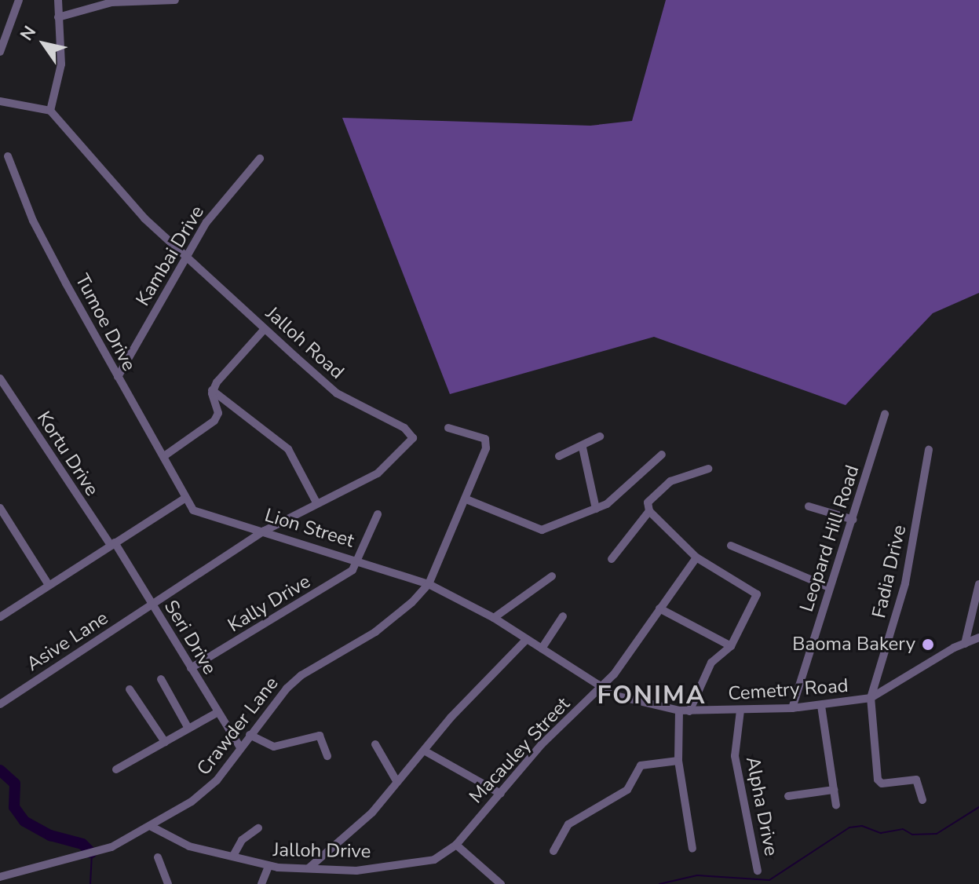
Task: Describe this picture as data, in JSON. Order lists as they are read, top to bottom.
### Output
{
  "streets": {
    "street": [
      "Kambai Drive",
      "Tumoe Drive",
      "Jalloh Road",
      "Kortu Drive",
      "Lion Street",
      "Leopard Hill Road",
      "Fadia Drive",
      "Kally Drive",
      "Seri Drive",
      "Asive Lane",
      "Cemetry Road",
      "Crawder Lane",
      "Macauley Street",
      "Alpha Drive",
      "Jalloh Drive"
    ]
  },
  "crossings": [
    ["Kambai Drive", "Tumoe Drive"],
    ["Kambai Drive", "Jalloh Road"],
    ["Tumoe Drive", "Lion Street"],
    ["Jalloh Road", "Lion Street"],
    ["Jalloh Road", "Seri Drive"],
    ["Jalloh Road", "Asive Lane"],
    ["Kortu Drive", "Seri Drive"],
    ["Lion Street", "Kally Drive"],
    ["Lion Street", "Cemetry Road"],
    ["Lion Street", "Crawder Lane"],
    ["Leopard Hill Road", "Cemetry Road"],
    ["Fadia Drive", "Cemetry Road"],
    ["Kally Drive", "Seri Drive"],
    ["Seri Drive", "Asive Lane"],
    ["Seri Drive", "Crawder Lane"],
    ["Cemetry Road", "Crawder Lane"],
    ["Cemetry Road", "Macauley Street"],
    ["Cemetry Road", "Alpha Drive"],
    ["Crawder Lane", "Jalloh Drive"],
    ["Macauley Street", "Jalloh Drive"]
  ],
  "districts": ["FONIMA"],
  "places": ["Baoma Bakery"],
  "north": "top left"
}
